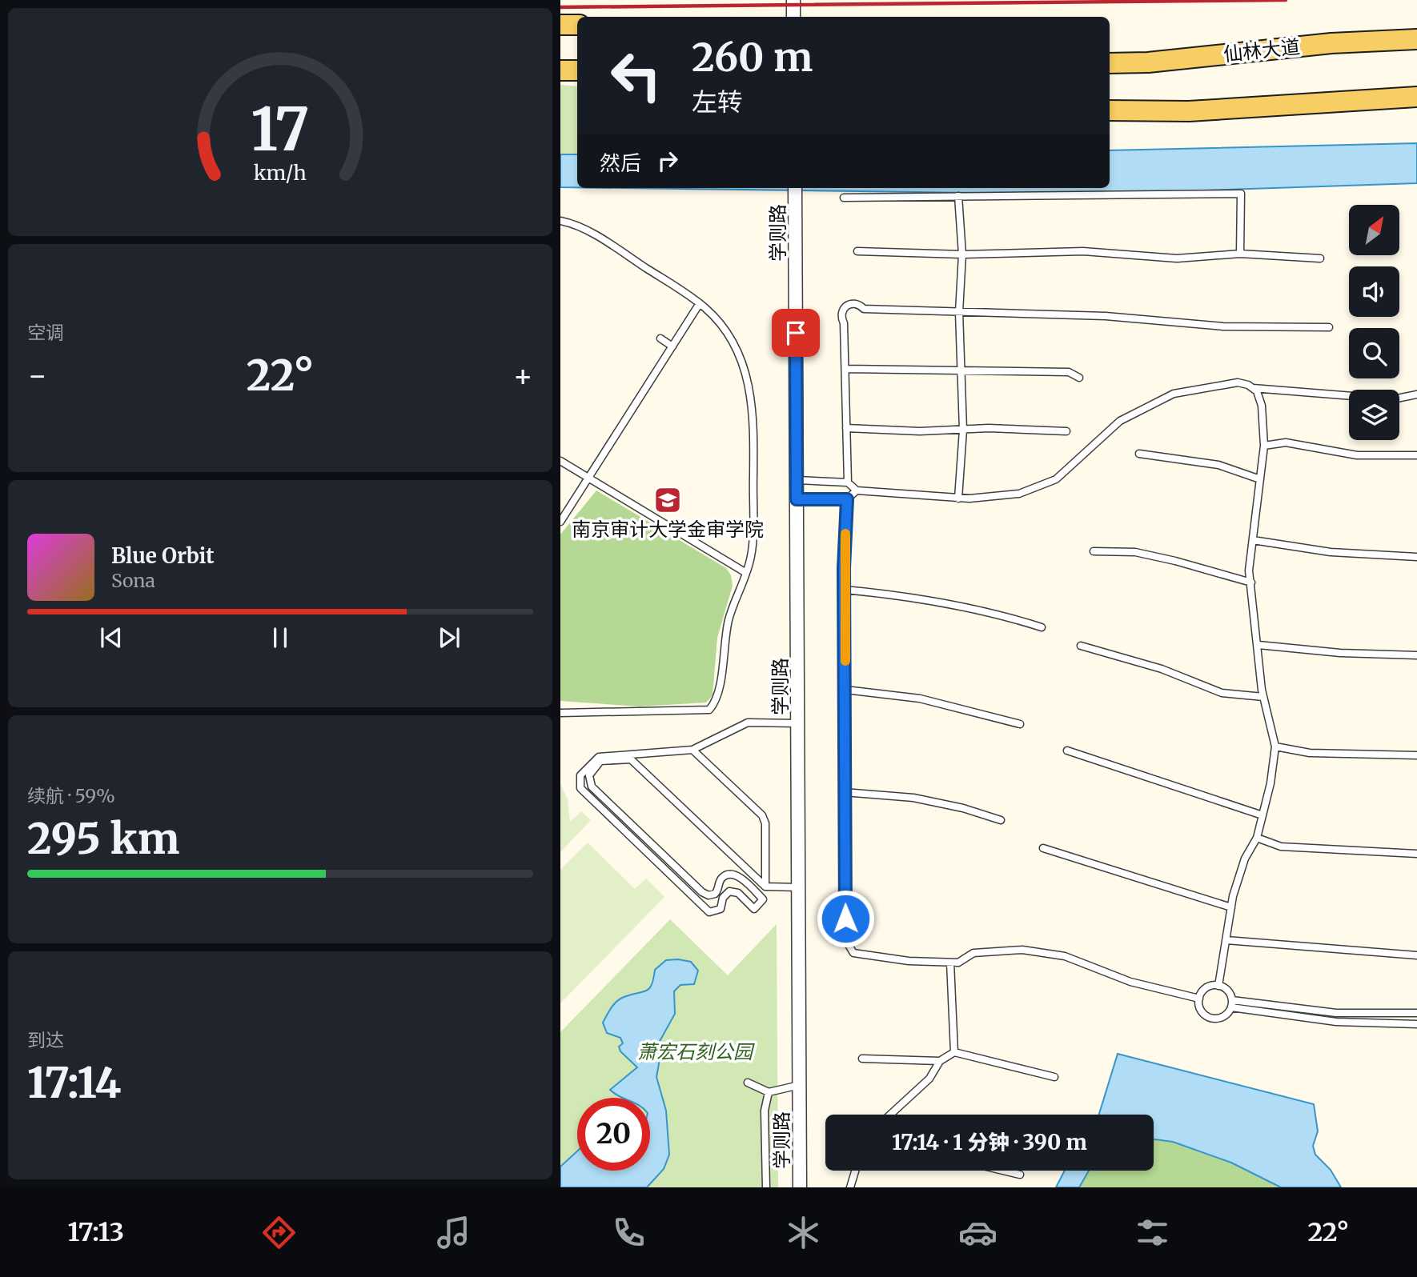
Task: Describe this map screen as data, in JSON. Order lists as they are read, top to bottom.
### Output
{
  "streets": {
    "main road": ["仙林大道"],
    "street": ["学则路"]
  },
  "parks": ["萧宏石刻公园"],
  "places": {
    "school or university": ["南京审计大学金审学院"]
  },
  "north": "top right",
  "page": {
    "turn": ["260 m", "左转"],
    "then": "然后",
    "tile": [
      "空调",
      ["续航 · 59%", "295 km"],
      ["到达", "17:14"]
    ],
    "heat": ["−", "22°", "+"],
    "song": ["Blue Orbit", "Sona"],
    "limit": "20",
    "trip": "17:14 · 1 分钟 · 390 m",
    "tabs": ["17:13", "22°"],
    "gauge": ["17", "km/h"]
  }
}
